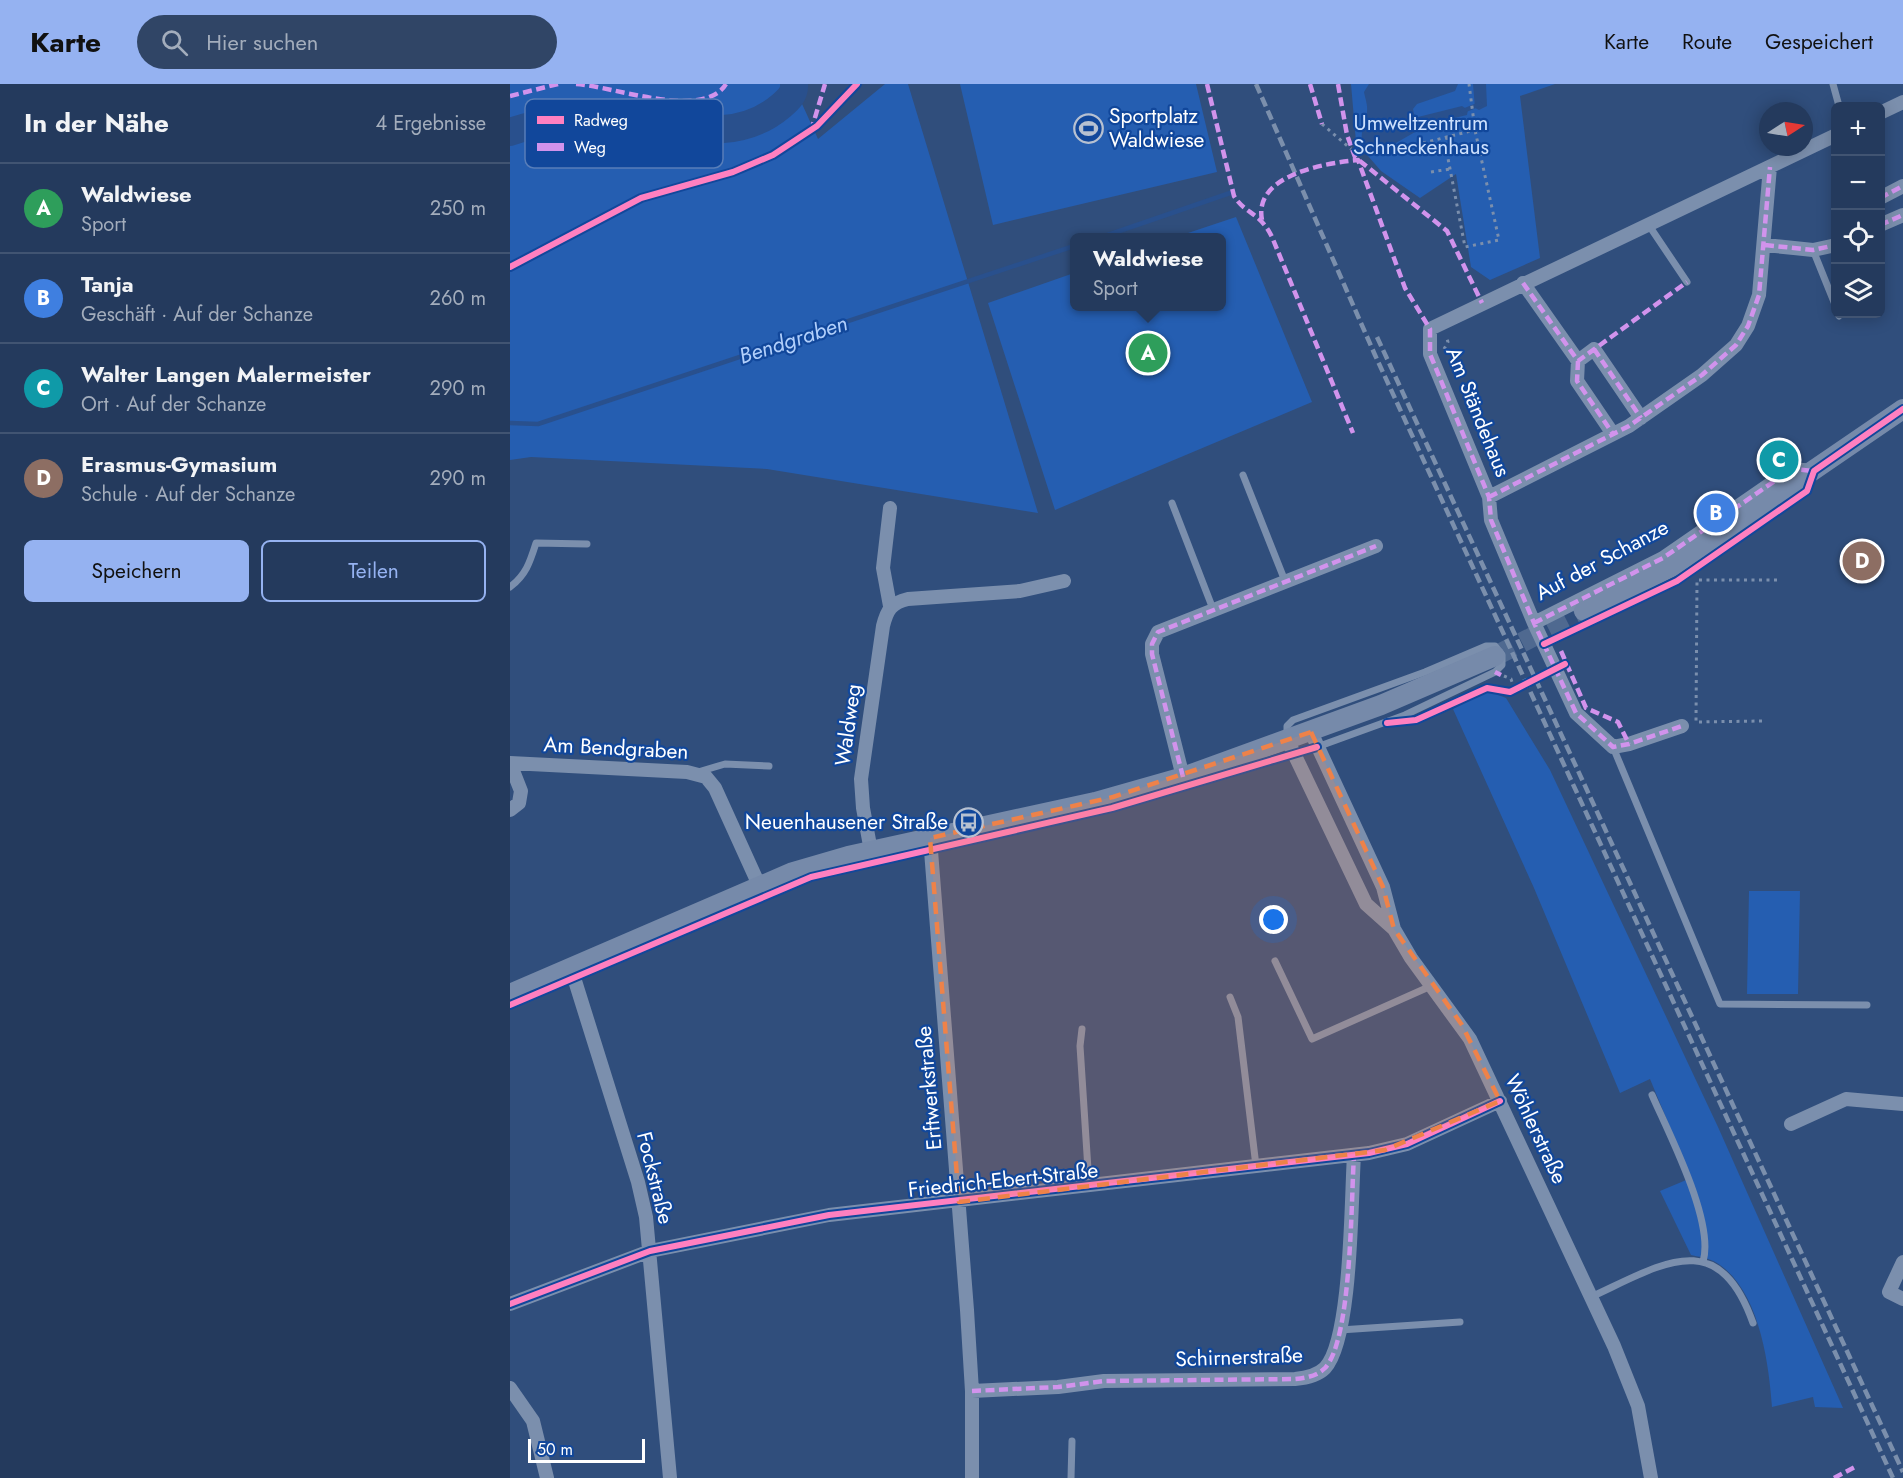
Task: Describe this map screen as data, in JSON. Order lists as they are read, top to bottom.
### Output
{
  "streets": {
    "main road": ["Auf der Schanze"],
    "street": [
      "Am Ständehaus",
      "Waldweg",
      "Am Bendgraben",
      "Erftwerkstraße",
      "Wöhlerstraße",
      "Fockstraße",
      "Friedrich-Ebert-Straße",
      "Schirnerstraße"
    ]
  },
  "crossings": [
    ["Am Ständehaus", "Auf der Schanze"],
    ["Erftwerkstraße", "Friedrich-Ebert-Straße"],
    ["Erftwerkstraße", "Schirnerstraße"],
    ["Wöhlerstraße", "Friedrich-Ebert-Straße"],
    ["Fockstraße", "Friedrich-Ebert-Straße"],
    ["Friedrich-Ebert-Straße", "Schirnerstraße"]
  ],
  "water": ["Bendgraben"],
  "parks": ["Umweltzentrum Schneckenhaus"],
  "places": {
    "sports": ["Sportplatz Waldwiese"],
    "bus stop": ["Neuenhausener Straße"]
  },
  "legend": ["Radweg", "Weg"],
  "scale_bar": "50 m",
  "north": "right",
  "page": {
    "header": "Karte",
    "search": "Hier suchen",
    "nav": ["Karte", "Route", "Gespeichert"],
    "heading": ["In der Nähe", "4 Ergebnisse"],
    "map_buttons": ["+", "−"],
    "list": [
      {
        "mark": "A",
        "name": "Waldwiese",
        "note": "Sport",
        "value": "250 m"
      },
      {
        "mark": "B",
        "name": "Tanja",
        "note": "Geschäft · Auf der Schanze",
        "value": "260 m"
      },
      {
        "mark": "C",
        "name": "Walter Langen Malermeister",
        "note": "Ort · Auf der Schanze",
        "value": "290 m"
      },
      {
        "mark": "D",
        "name": "Erasmus-Gymasium",
        "note": "Schule · Auf der Schanze",
        "value": "290 m"
      }
    ],
    "popup": ["Waldwiese", "Sport"],
    "pins": [
      "A",
      "C",
      "B",
      "D"
    ],
    "buttons": ["Speichern", "Teilen"],
    "scale": "50 m"
  }
}
